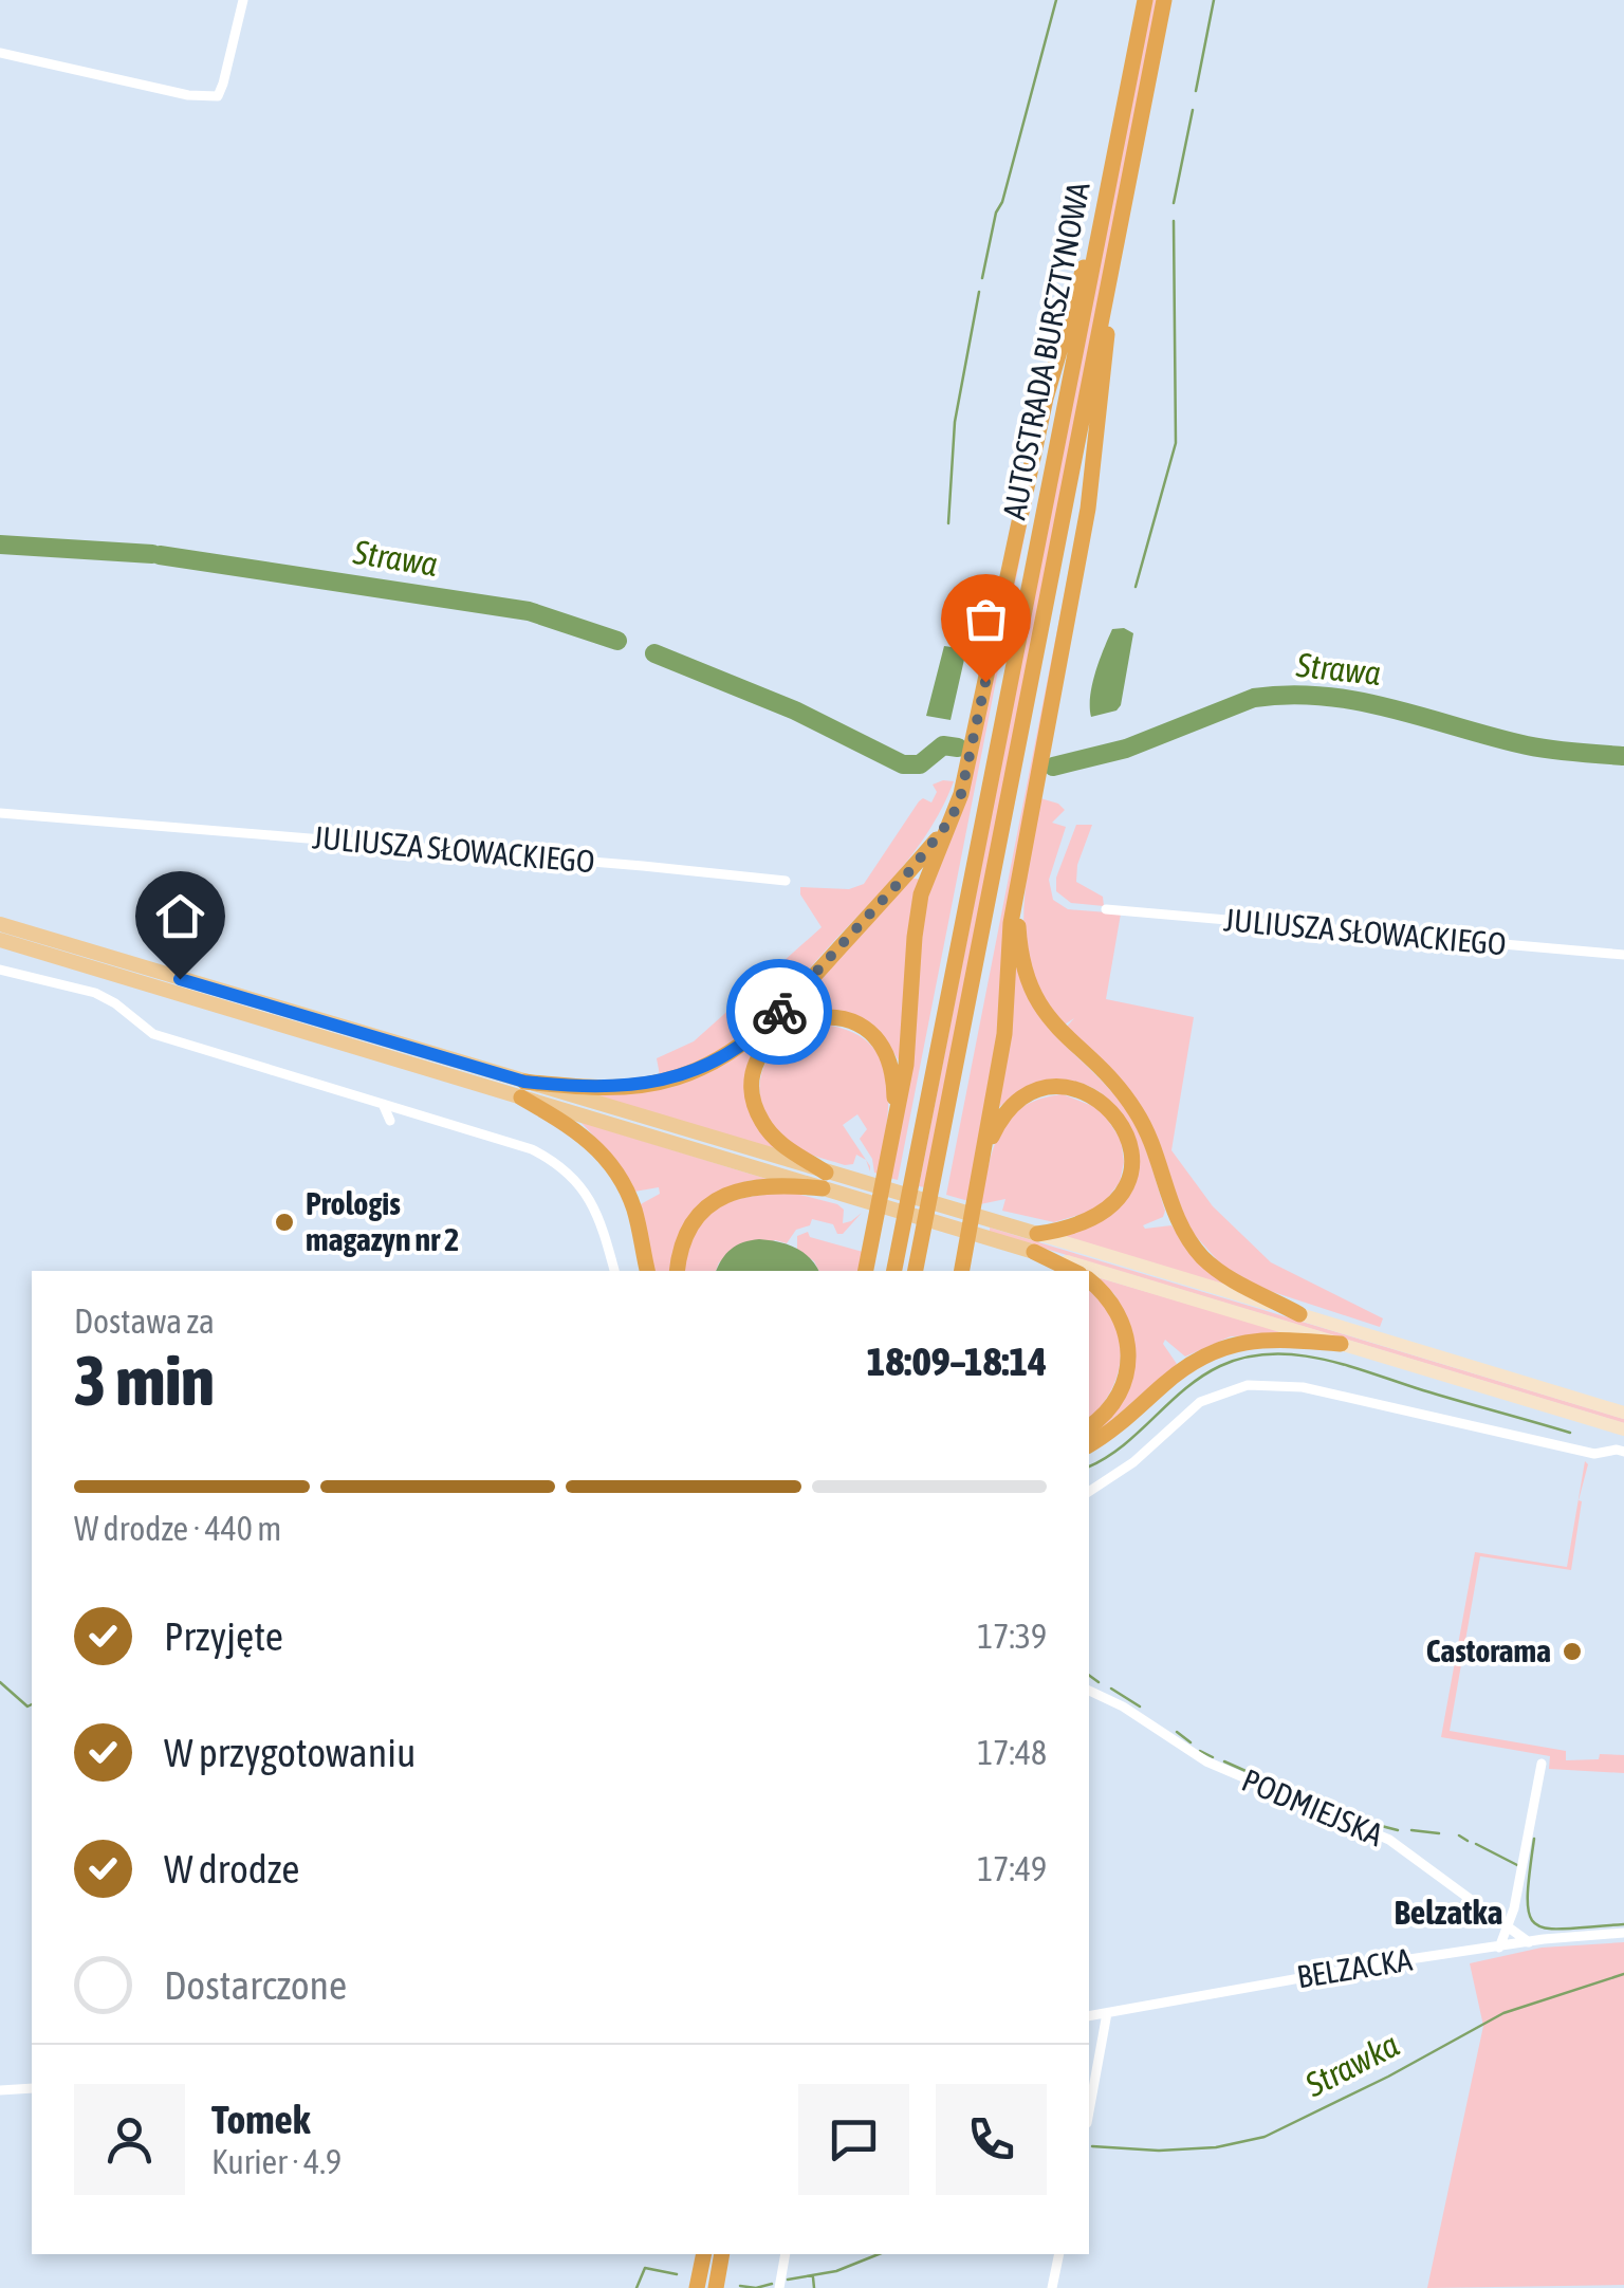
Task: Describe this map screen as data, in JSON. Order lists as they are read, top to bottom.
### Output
{
  "streets": {
    "highway": ["AUTOSTRADA BURSZTYNOWA"],
    "street": ["JULIUSZA SŁOWACKIEGO", "PODMIEJSKA", "BELZACKA"]
  },
  "crossings": [
    ["PODMIEJSKA", "BELZACKA"]
  ],
  "districts": ["Belzatka"],
  "water": ["Strawa", "Strawka"],
  "places": ["Prologis magazyn nr 2", "Castorama"],
  "page": {
    "heading": ["3 min", "Dostawa za", "18:09–18:14"],
    "panel": ["Tomek", "Kurier · 4.9"],
    "bar": "W drodze · 440 m",
    "list": [
      ["Przyjęte", "17:39"],
      ["W przygotowaniu", "17:48"],
      ["W drodze", "17:49"],
      "Dostarczone"
    ]
  }
}
